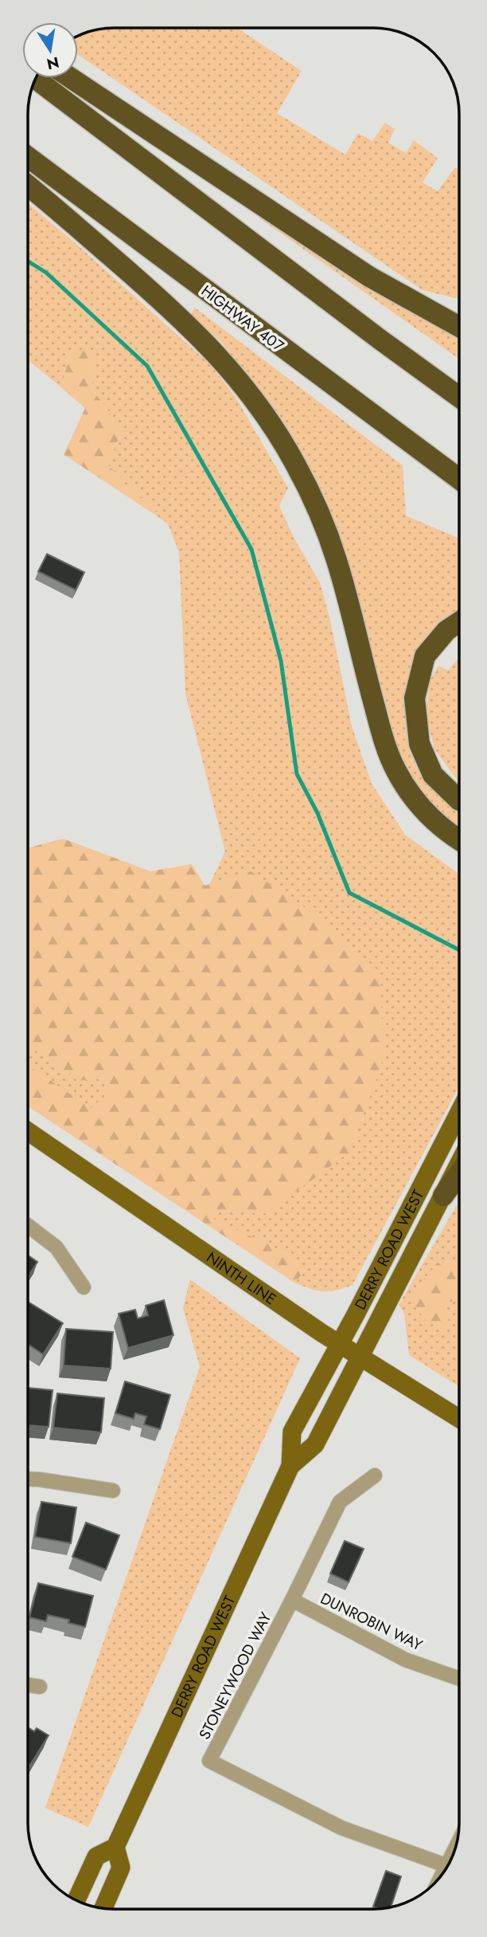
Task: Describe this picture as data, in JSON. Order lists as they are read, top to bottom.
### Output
{
  "streets": {
    "highway": ["HIGHWAY 407"],
    "main road": ["DERRY ROAD WEST", "NINTH LINE"],
    "street": ["DUNROBIN WAY", "STONEYWOOD WAY"]
  },
  "crossings": [
    ["DERRY ROAD WEST", "NINTH LINE"],
    ["DUNROBIN WAY", "STONEYWOOD WAY"]
  ],
  "north": "bottom"
}
